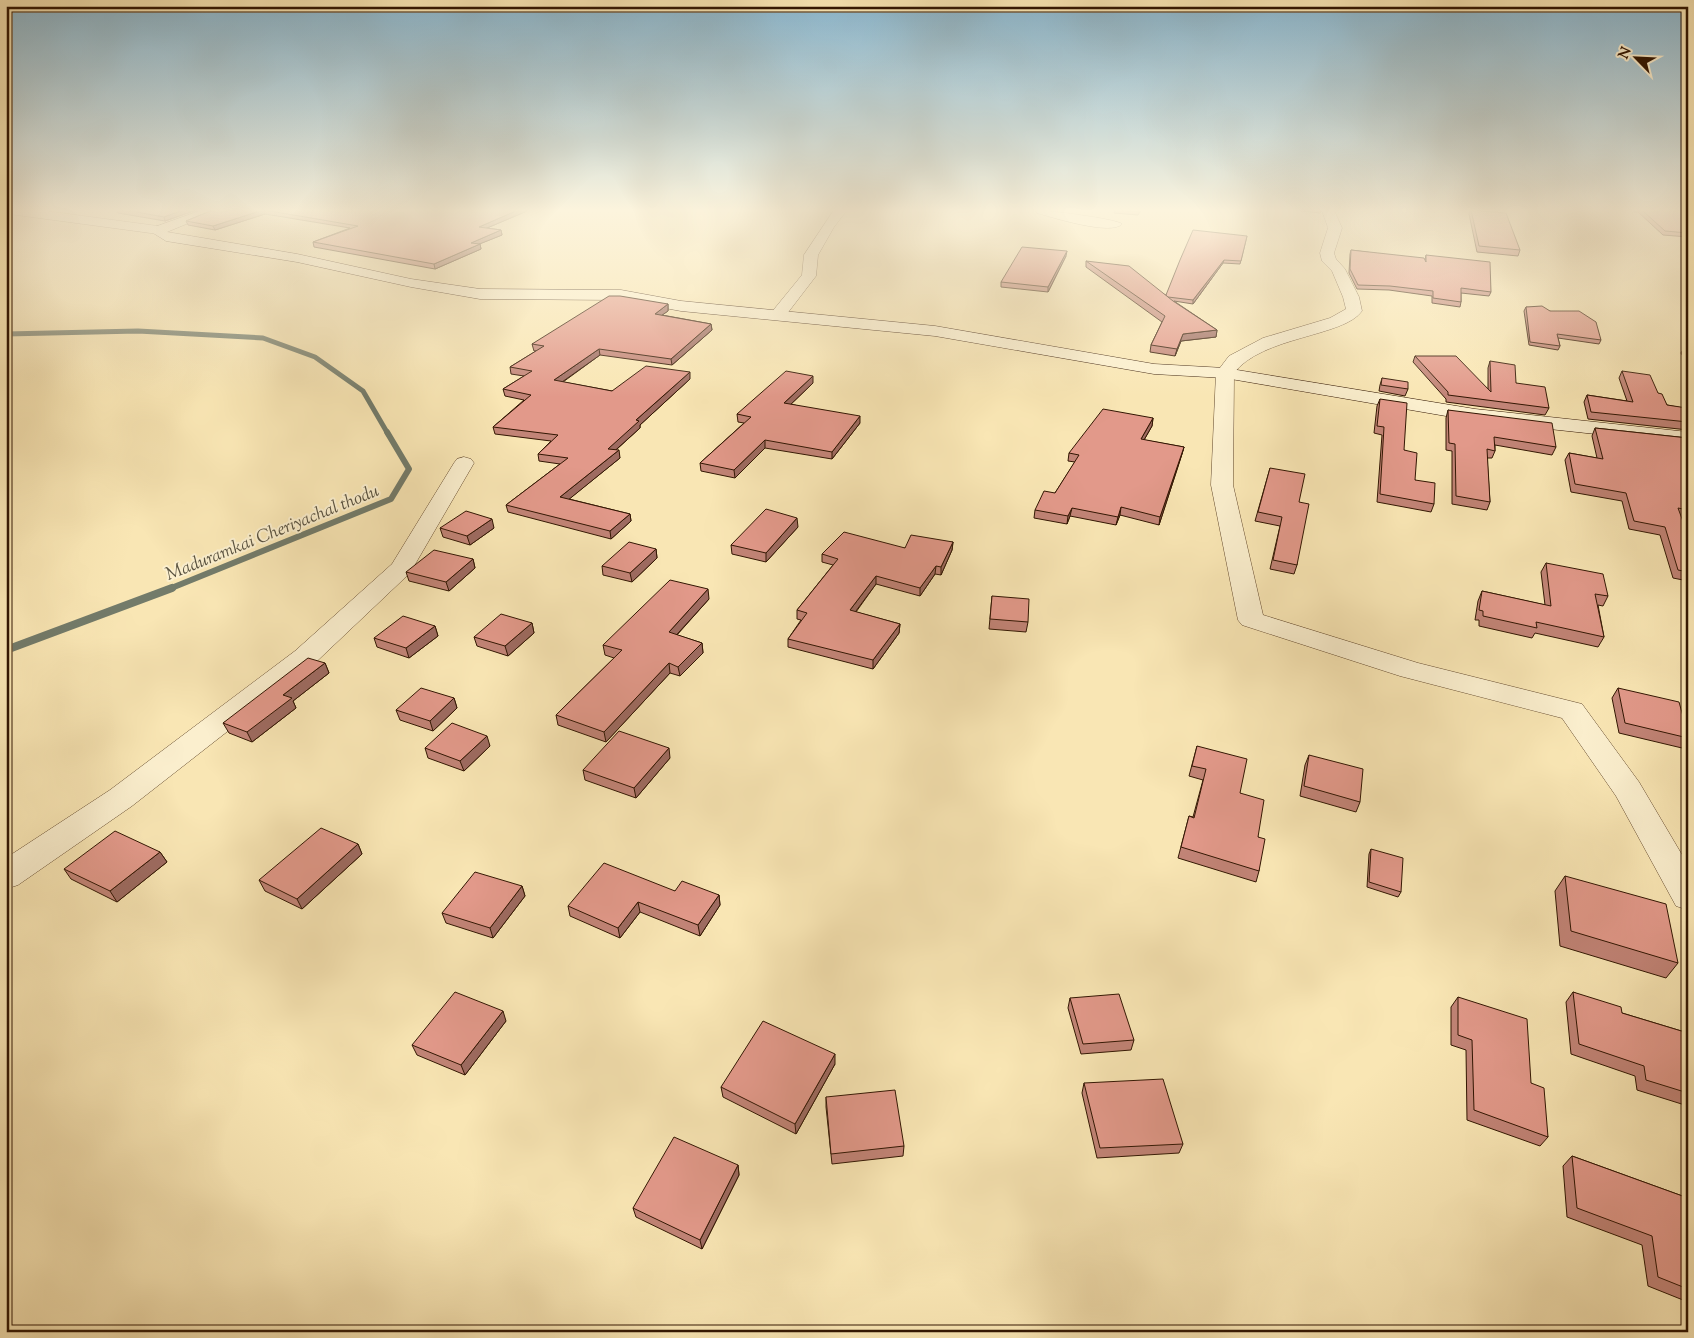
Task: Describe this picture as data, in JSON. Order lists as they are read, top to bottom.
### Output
{
  "water": ["Maduramkai Cheriyachal thodu"],
  "north": "top left"
}
